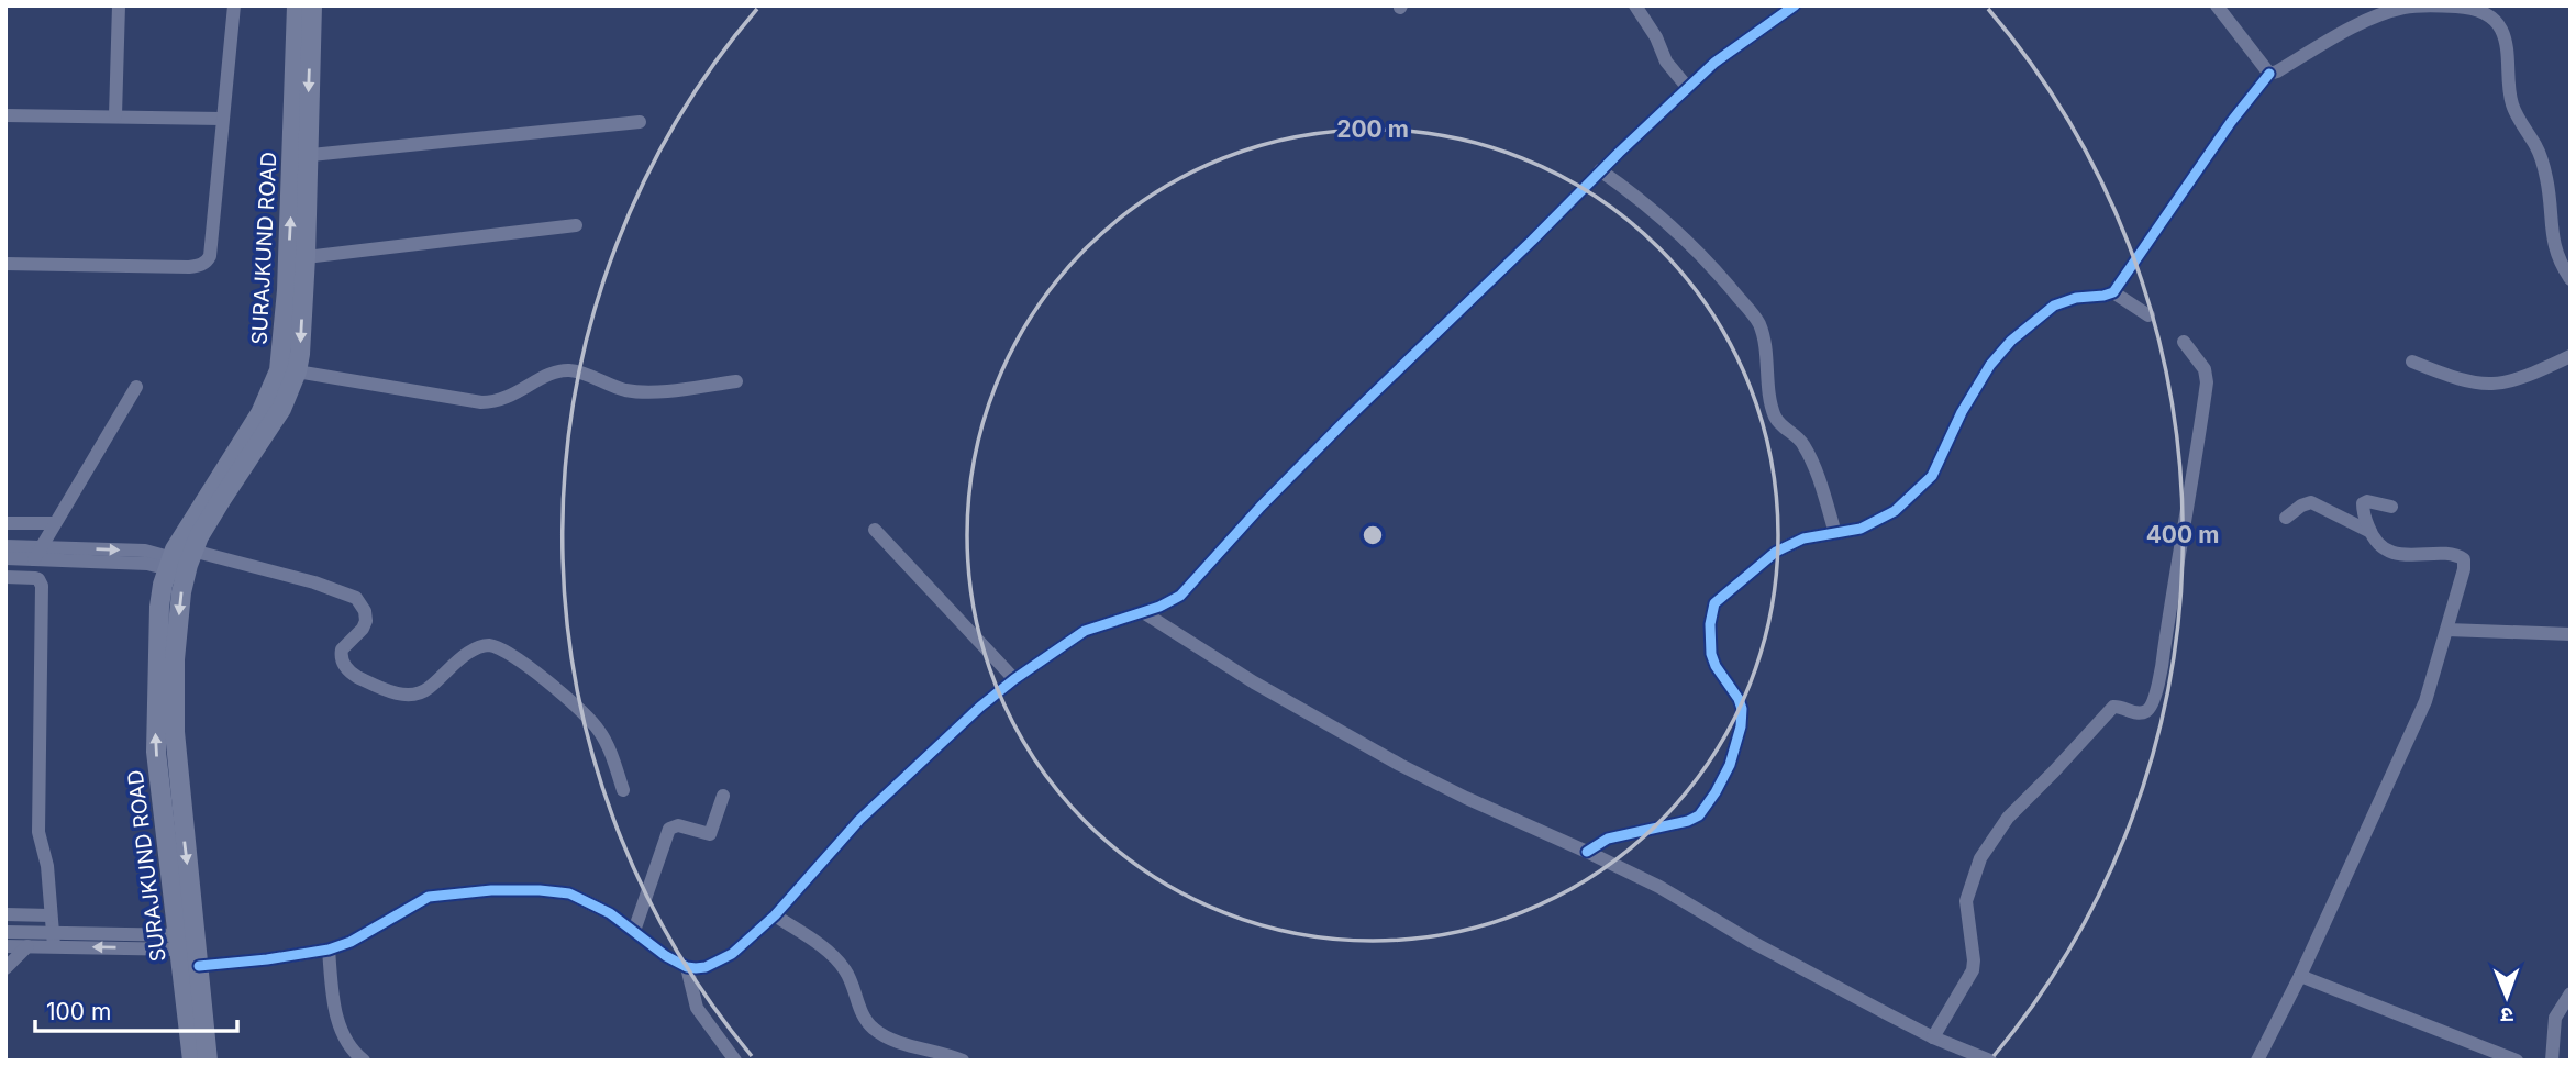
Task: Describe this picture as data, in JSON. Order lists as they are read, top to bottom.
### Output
{
  "streets": {
    "main road": ["SURAJKUND ROAD"]
  },
  "scale_bar": "100 m",
  "north": "bottom",
  "rings": ["200 m", "400 m"]
}
